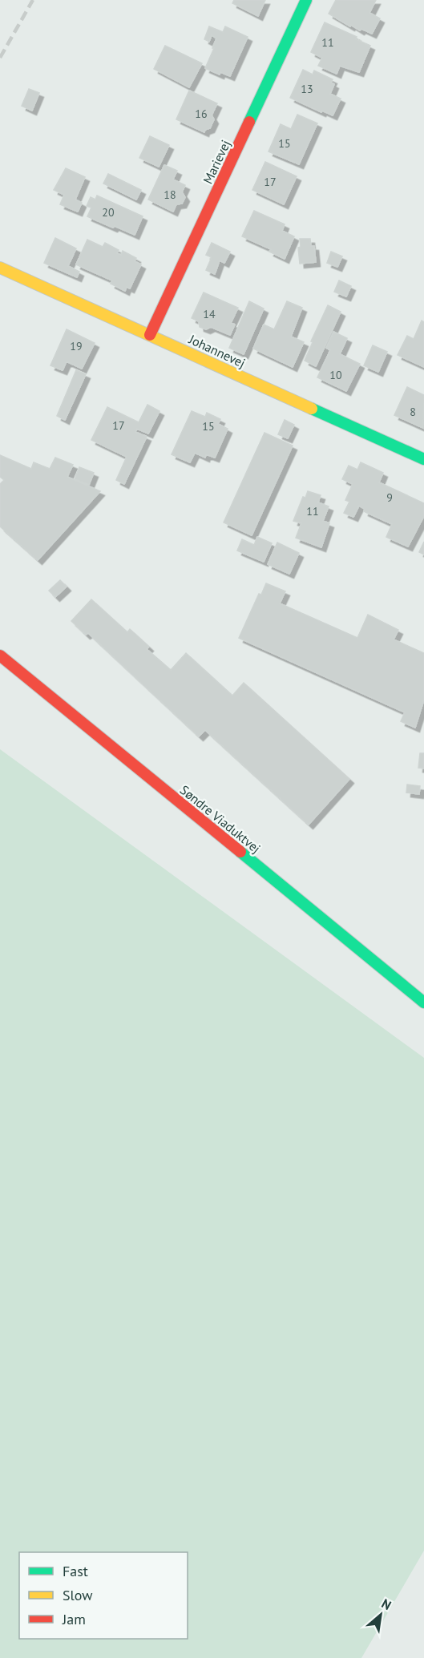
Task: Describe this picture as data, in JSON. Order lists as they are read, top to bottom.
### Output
{
  "streets": {
    "street": ["Marievej", "Johannevej", "Søndre Viaduktvej"]
  },
  "crossings": [
    ["Marievej", "Johannevej"]
  ],
  "house_numbers": [
    "11",
    "13",
    "16",
    "15",
    "17",
    "18",
    "20",
    "14",
    "19",
    "10",
    "8",
    "17",
    "15",
    "9",
    "11"
  ],
  "legend": ["Fast", "Slow", "Jam"],
  "north": "top right"
}
